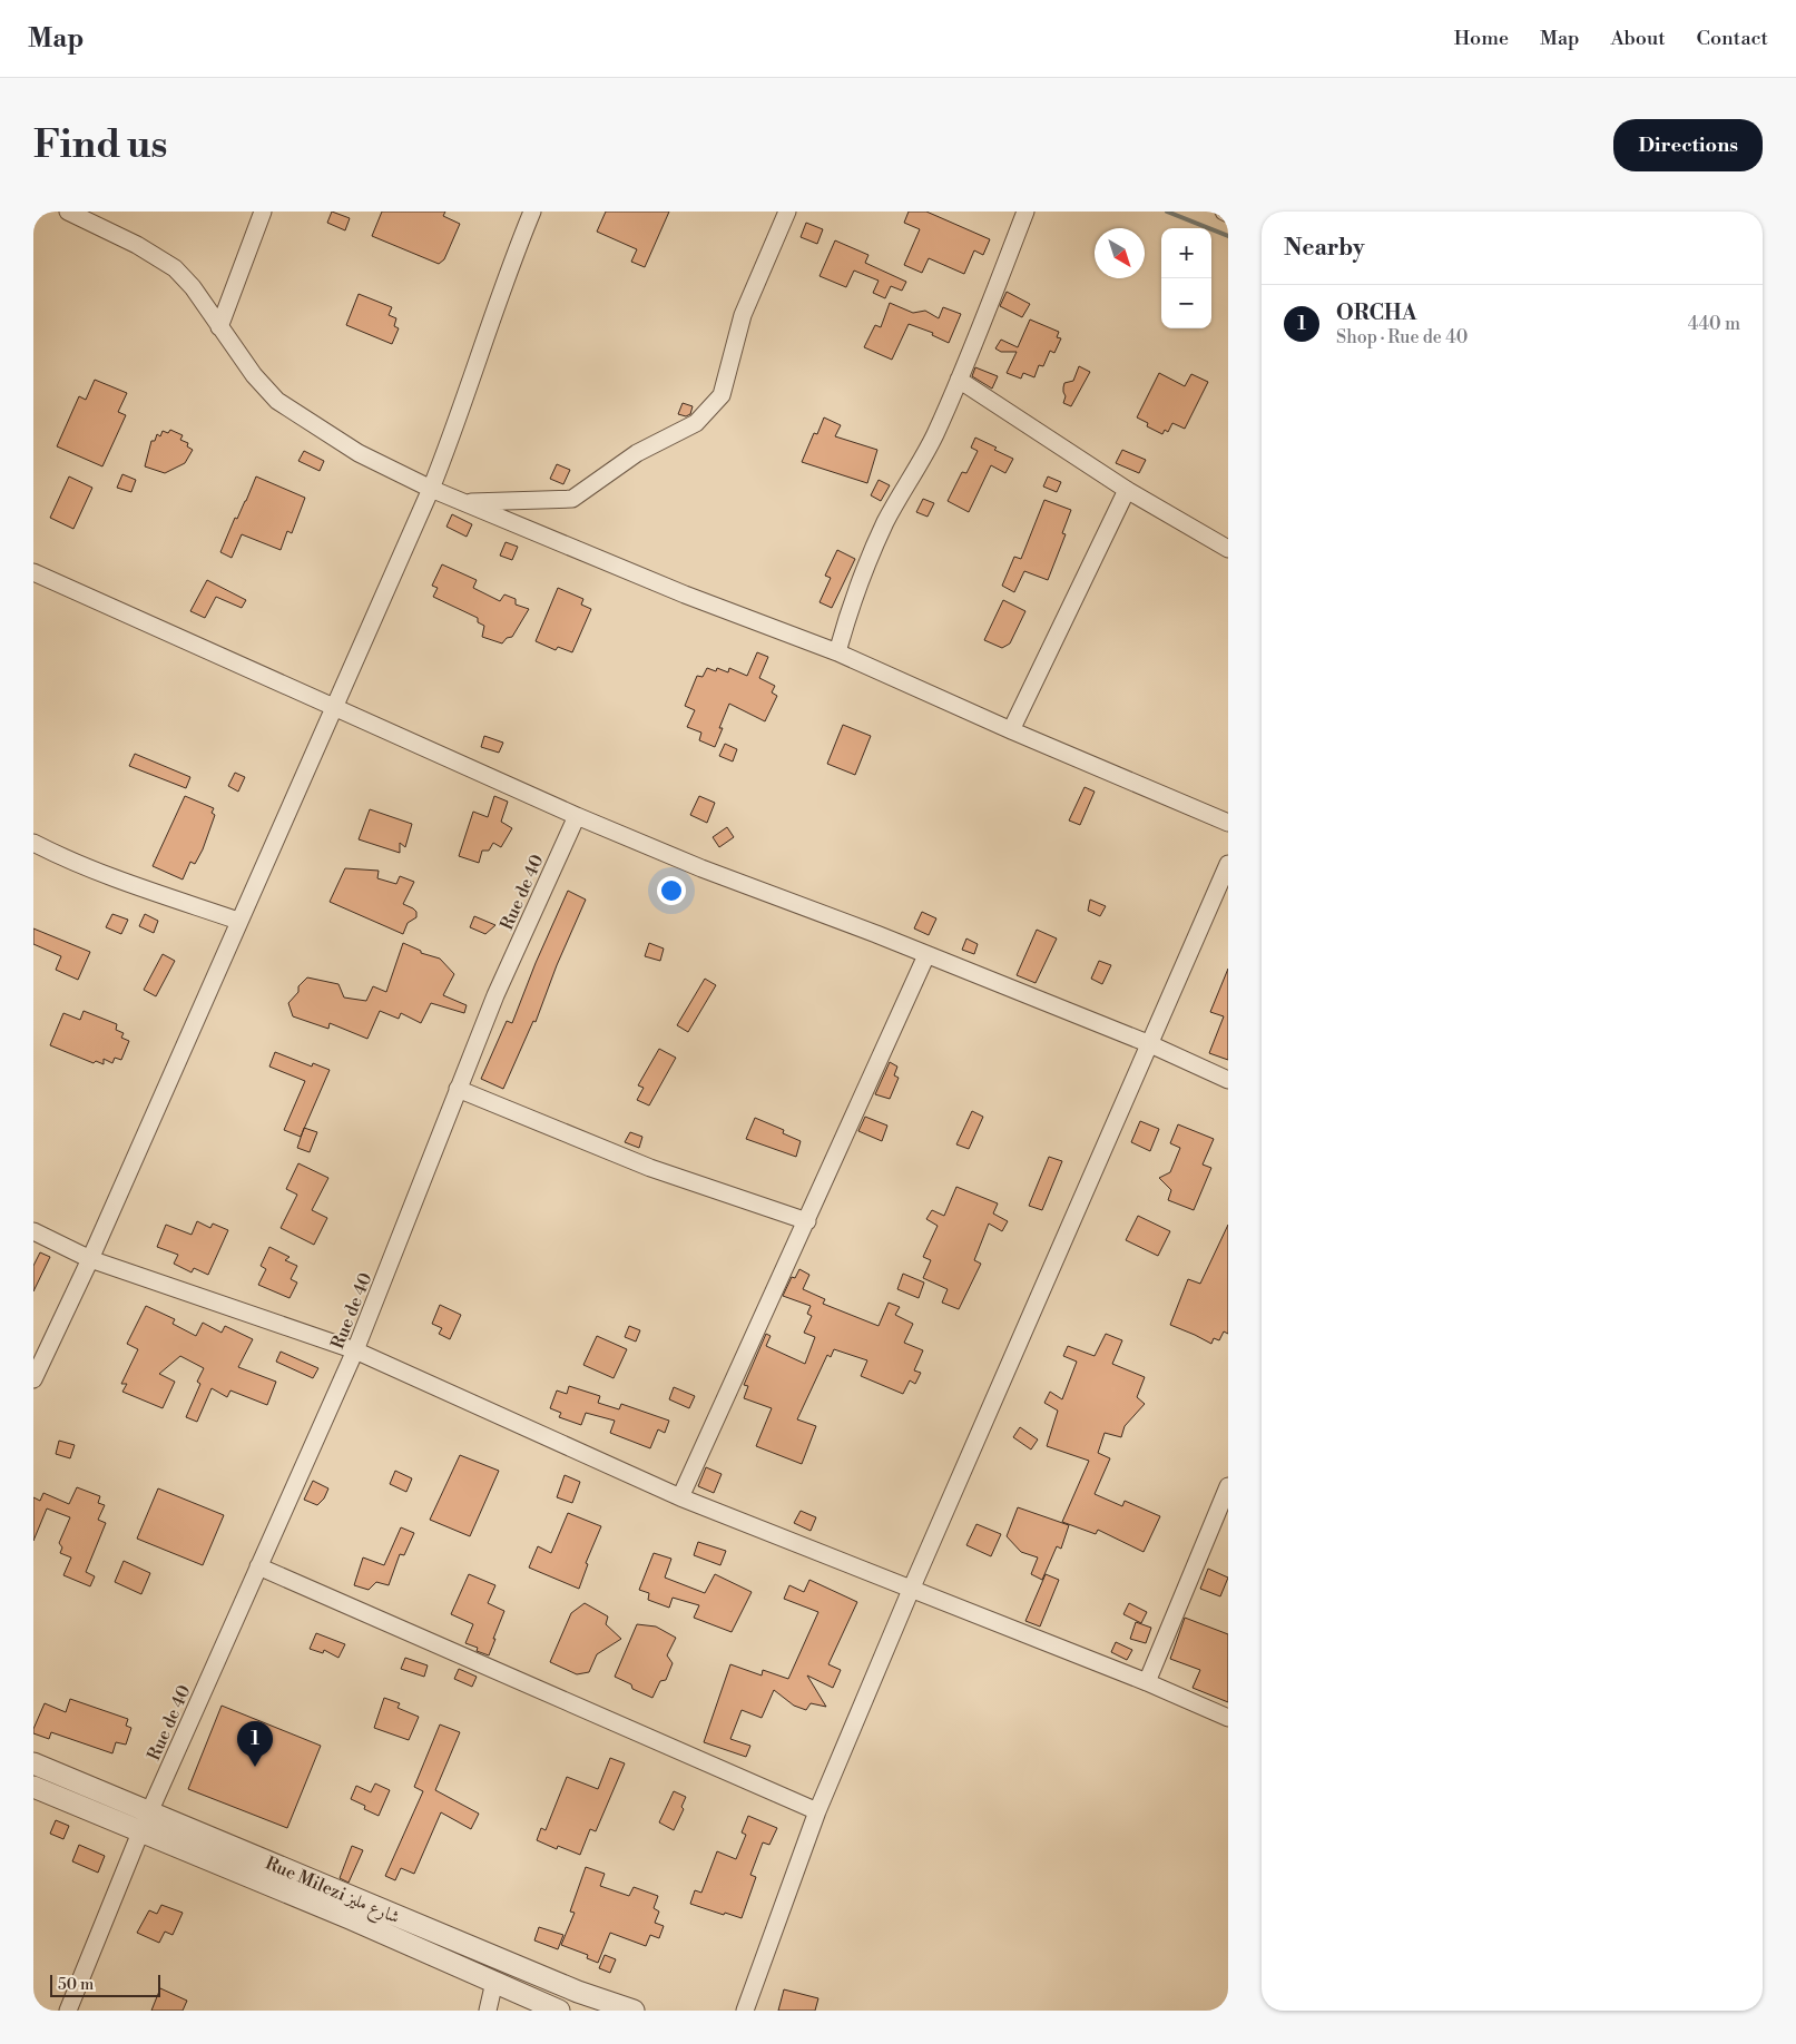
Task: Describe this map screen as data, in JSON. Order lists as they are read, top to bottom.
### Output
{
  "streets": {
    "street": ["Rue de 40", "Rue Milezi شارع مليز"]
  },
  "crossings": [
    ["Rue de 40", "Rue Milezi شارع مليز"]
  ],
  "scale_bar": "50 m",
  "north": "bottom right",
  "page": {
    "header": "Map",
    "nav": [
      "Home",
      "Map",
      "About",
      "Contact"
    ],
    "buttons": "Directions",
    "title": "Find us",
    "heading": "Nearby",
    "map_buttons": ["+", "−"],
    "list": [
      {
        "mark": "1",
        "name": "ORCHA",
        "note": "Shop · Rue de 40",
        "value": "440 m"
      }
    ],
    "pins": "1",
    "scale": "50 m"
  }
}
